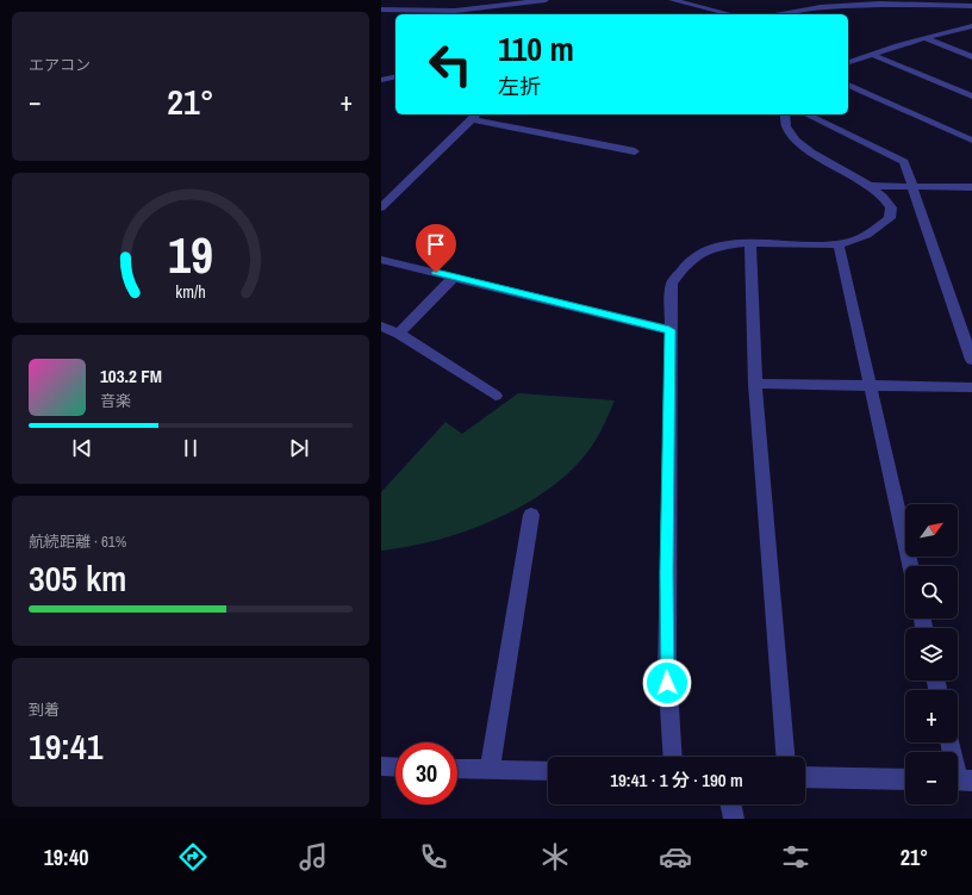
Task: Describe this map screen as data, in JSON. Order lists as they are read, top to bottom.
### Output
{
  "north": "top right",
  "page": {
    "tile": [
      "エアコン",
      ["航続距離 · 61%", "305 km"],
      ["到着", "19:41"]
    ],
    "turn": ["110 m", "左折"],
    "heat": ["−", "21°", "+"],
    "song": ["103.2 FM", "音楽"],
    "map_buttons": ["+", "−"],
    "limit": "30",
    "trip": "19:41 · 1 分 · 190 m",
    "tabs": ["19:40", "21°"],
    "gauge": ["19", "km/h"]
  }
}
